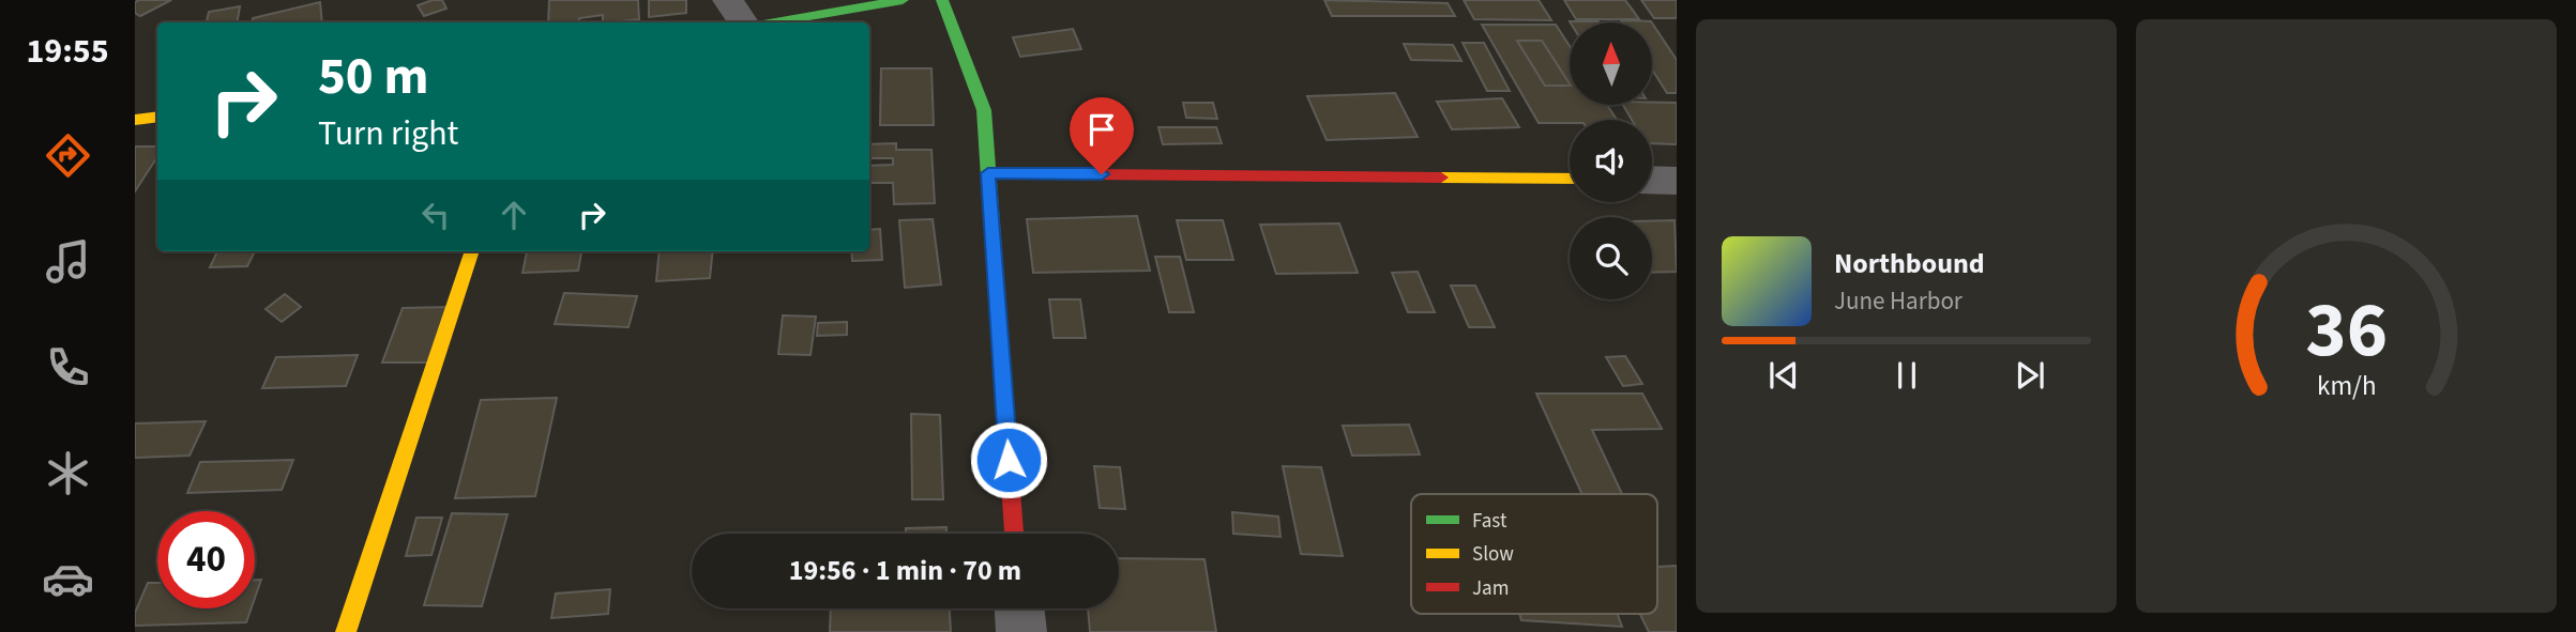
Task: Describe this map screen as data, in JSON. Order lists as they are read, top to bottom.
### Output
{
  "legend": ["Fast", "Slow", "Jam"],
  "north": "top",
  "page": {
    "tabs": "19:55",
    "turn": ["50 m", "Turn right"],
    "song": ["Northbound", "June Harbor"],
    "limit": "40",
    "trip": "19:56 · 1 min · 70 m",
    "gauge": ["36", "km/h"]
  }
}
